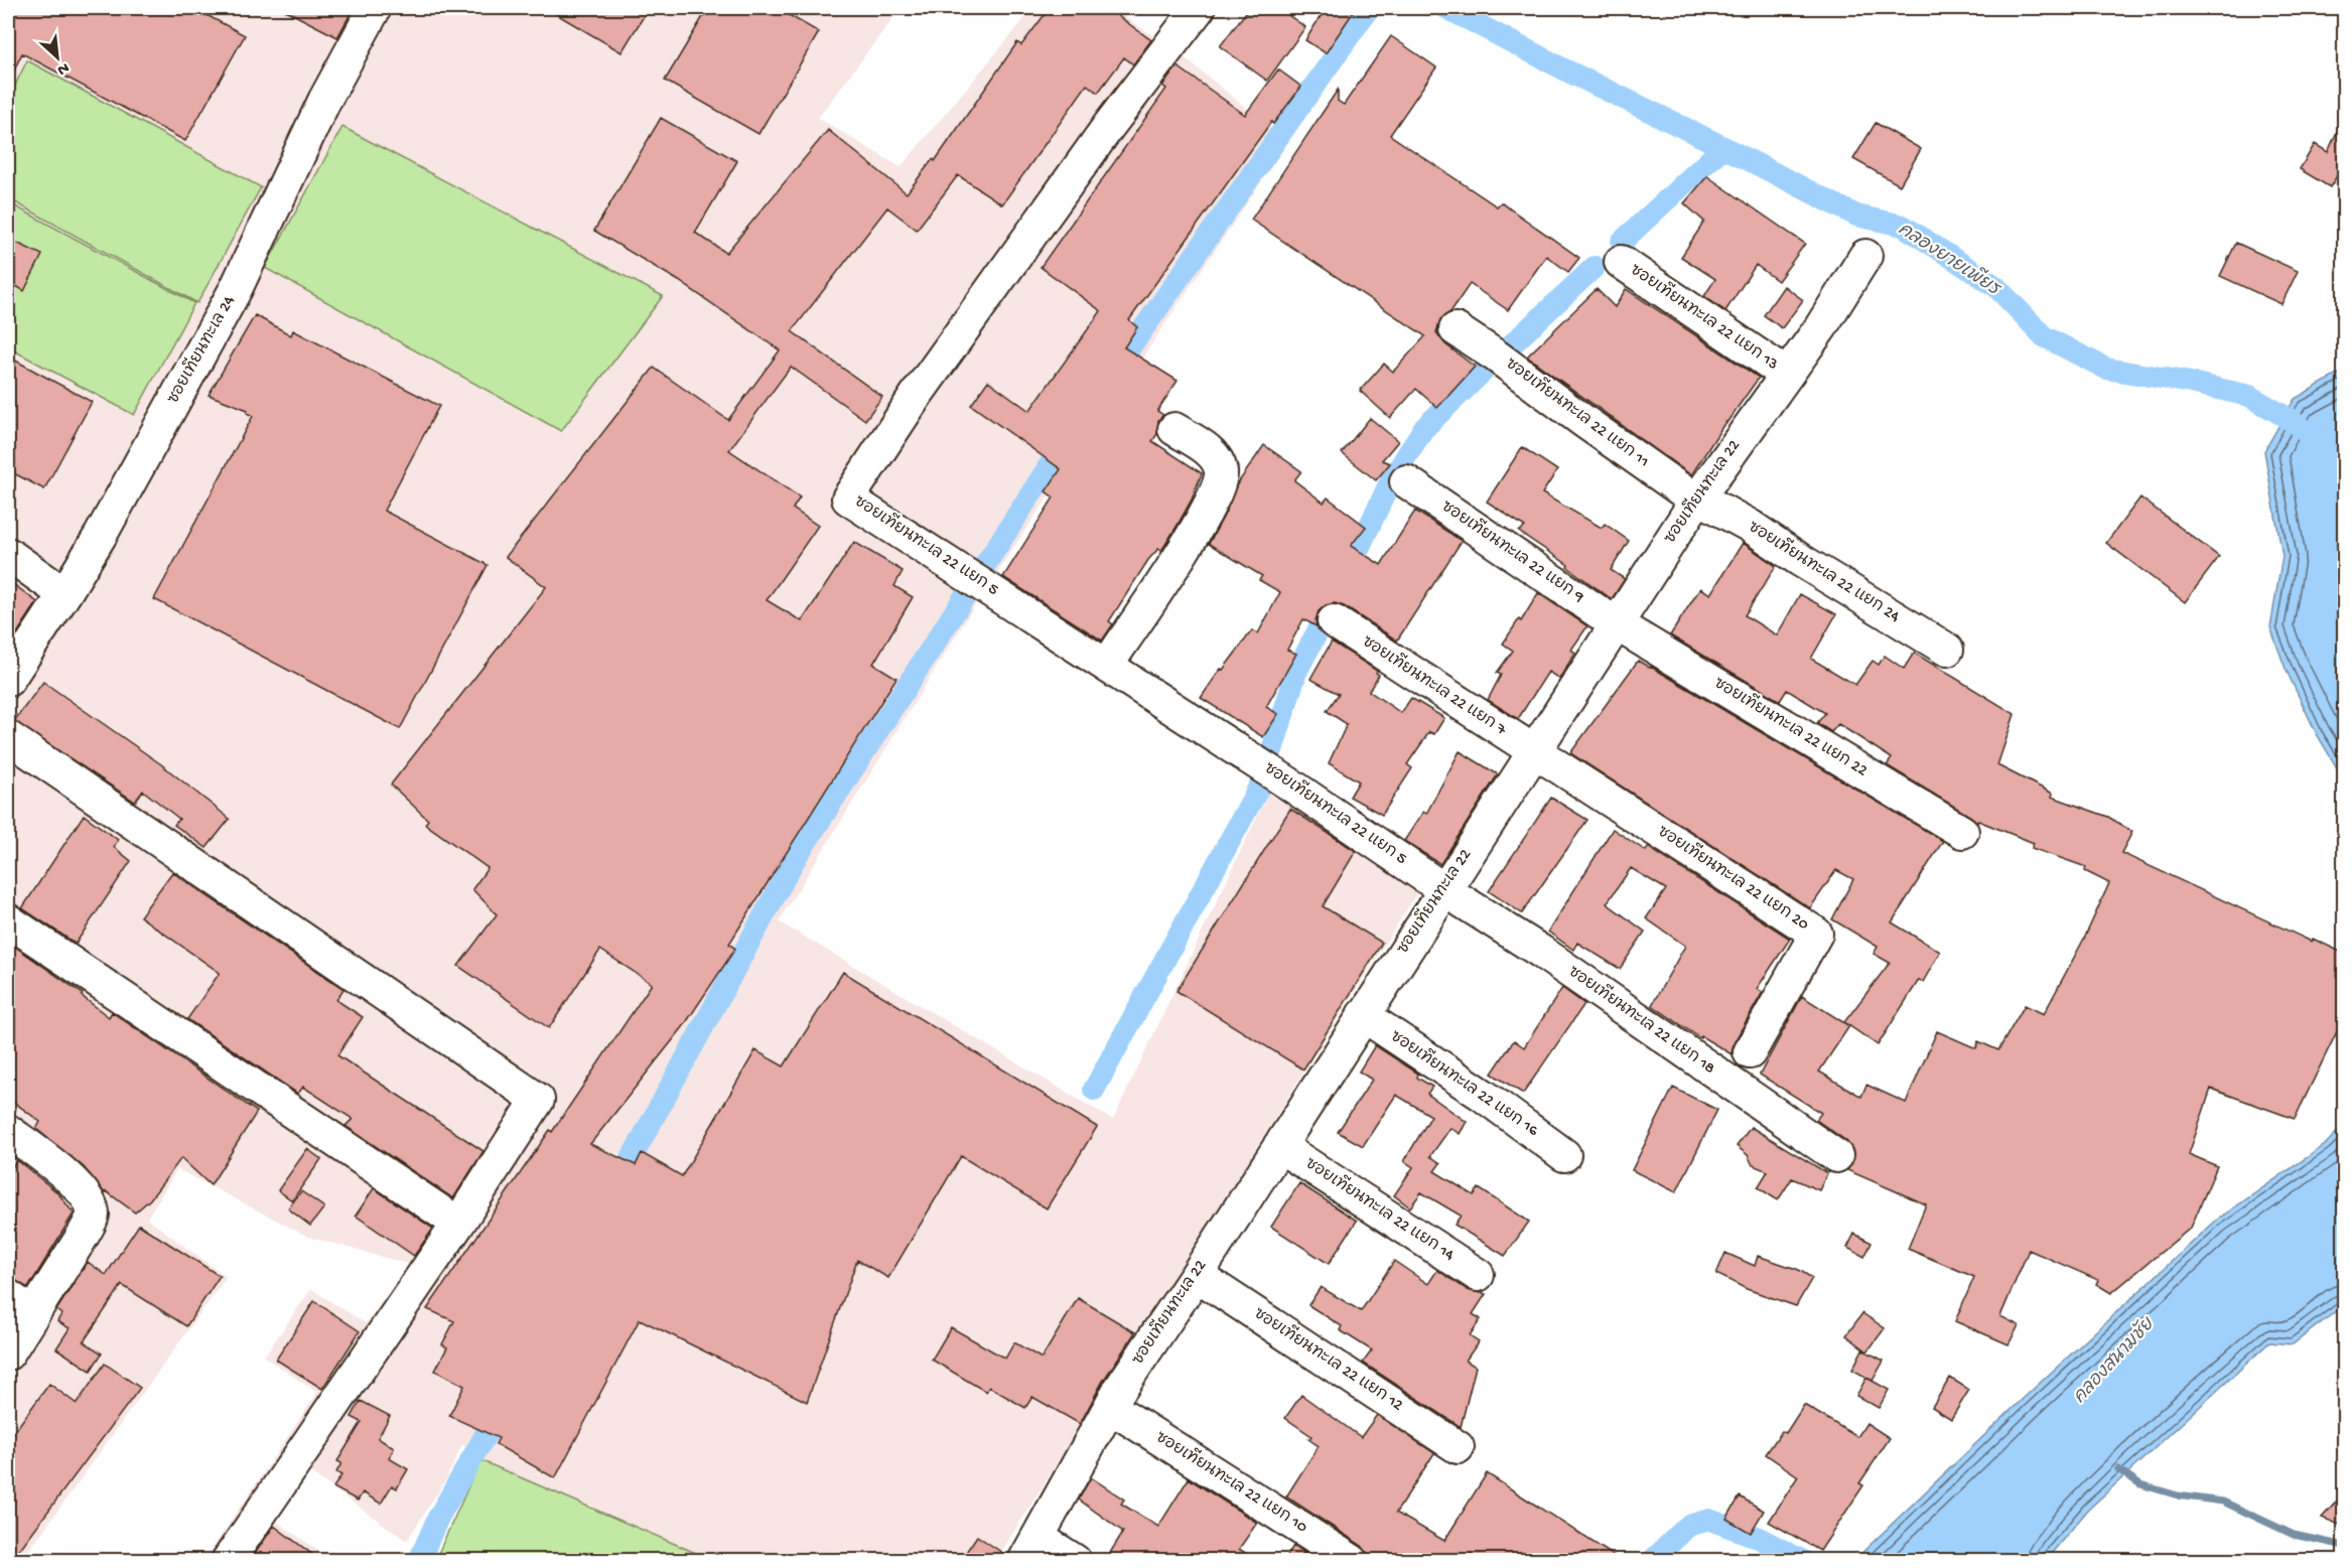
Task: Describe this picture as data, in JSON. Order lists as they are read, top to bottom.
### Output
{
  "streets": {
    "street": [
      "ซอยเทียนทะเล 22 แยก 13",
      "ซอยเทียนทะเล 24",
      "ซอยเทียนทะเล 22 แยก 11",
      "ซอยเทียนทะเล 22",
      "ซอยเทียนทะเล 22 แยก 5",
      "ซอยเทียนทะเล 22 แยก 9",
      "ซอยเทียนทะเล 22 แยก 24",
      "ซอยเทียนทะเล 22 แยก 7",
      "ซอยเทียนทะเล 22 แยก 22",
      "ซอยเทียนทะเล 22 แยก 20",
      "ซอยเทียนทะเล 22 แยก 18",
      "ซอยเทียนทะเล 22 แยก 16",
      "ซอยเทียนทะเล 22 แยก 14",
      "ซอยเทียนทะเล 22 แยก 12",
      "ซอยเทียนทะเล 22 แยก 10"
    ]
  },
  "crossings": [
    ["ซอยเทียนทะเล 22 แยก 13", "ซอยเทียนทะเล 22"],
    ["ซอยเทียนทะเล 22 แยก 11", "ซอยเทียนทะเล 22"],
    ["ซอยเทียนทะเล 22 แยก 11", "ซอยเทียนทะเล 22 แยก 24"],
    ["ซอยเทียนทะเล 22", "ซอยเทียนทะเล 22 แยก 5"],
    ["ซอยเทียนทะเล 22", "ซอยเทียนทะเล 22 แยก 9"],
    ["ซอยเทียนทะเล 22", "ซอยเทียนทะเล 22 แยก 24"],
    ["ซอยเทียนทะเล 22", "ซอยเทียนทะเล 22 แยก 7"],
    ["ซอยเทียนทะเล 22", "ซอยเทียนทะเล 22 แยก 22"],
    ["ซอยเทียนทะเล 22", "ซอยเทียนทะเล 22 แยก 20"],
    ["ซอยเทียนทะเล 22", "ซอยเทียนทะเล 22 แยก 18"],
    ["ซอยเทียนทะเล 22", "ซอยเทียนทะเล 22 แยก 16"],
    ["ซอยเทียนทะเล 22", "ซอยเทียนทะเล 22 แยก 14"],
    ["ซอยเทียนทะเล 22", "ซอยเทียนทะเล 22 แยก 12"],
    ["ซอยเทียนทะเล 22", "ซอยเทียนทะเล 22 แยก 10"],
    ["ซอยเทียนทะเล 22 แยก 5", "ซอยเทียนทะเล 22 แยก 18"],
    ["ซอยเทียนทะเล 22 แยก 9", "ซอยเทียนทะเล 22 แยก 22"],
    ["ซอยเทียนทะเล 22 แยก 7", "ซอยเทียนทะเล 22 แยก 20"]
  ],
  "water": ["คลองยายเพียร", "คลองสนามชัย"],
  "north": "bottom right"
}
